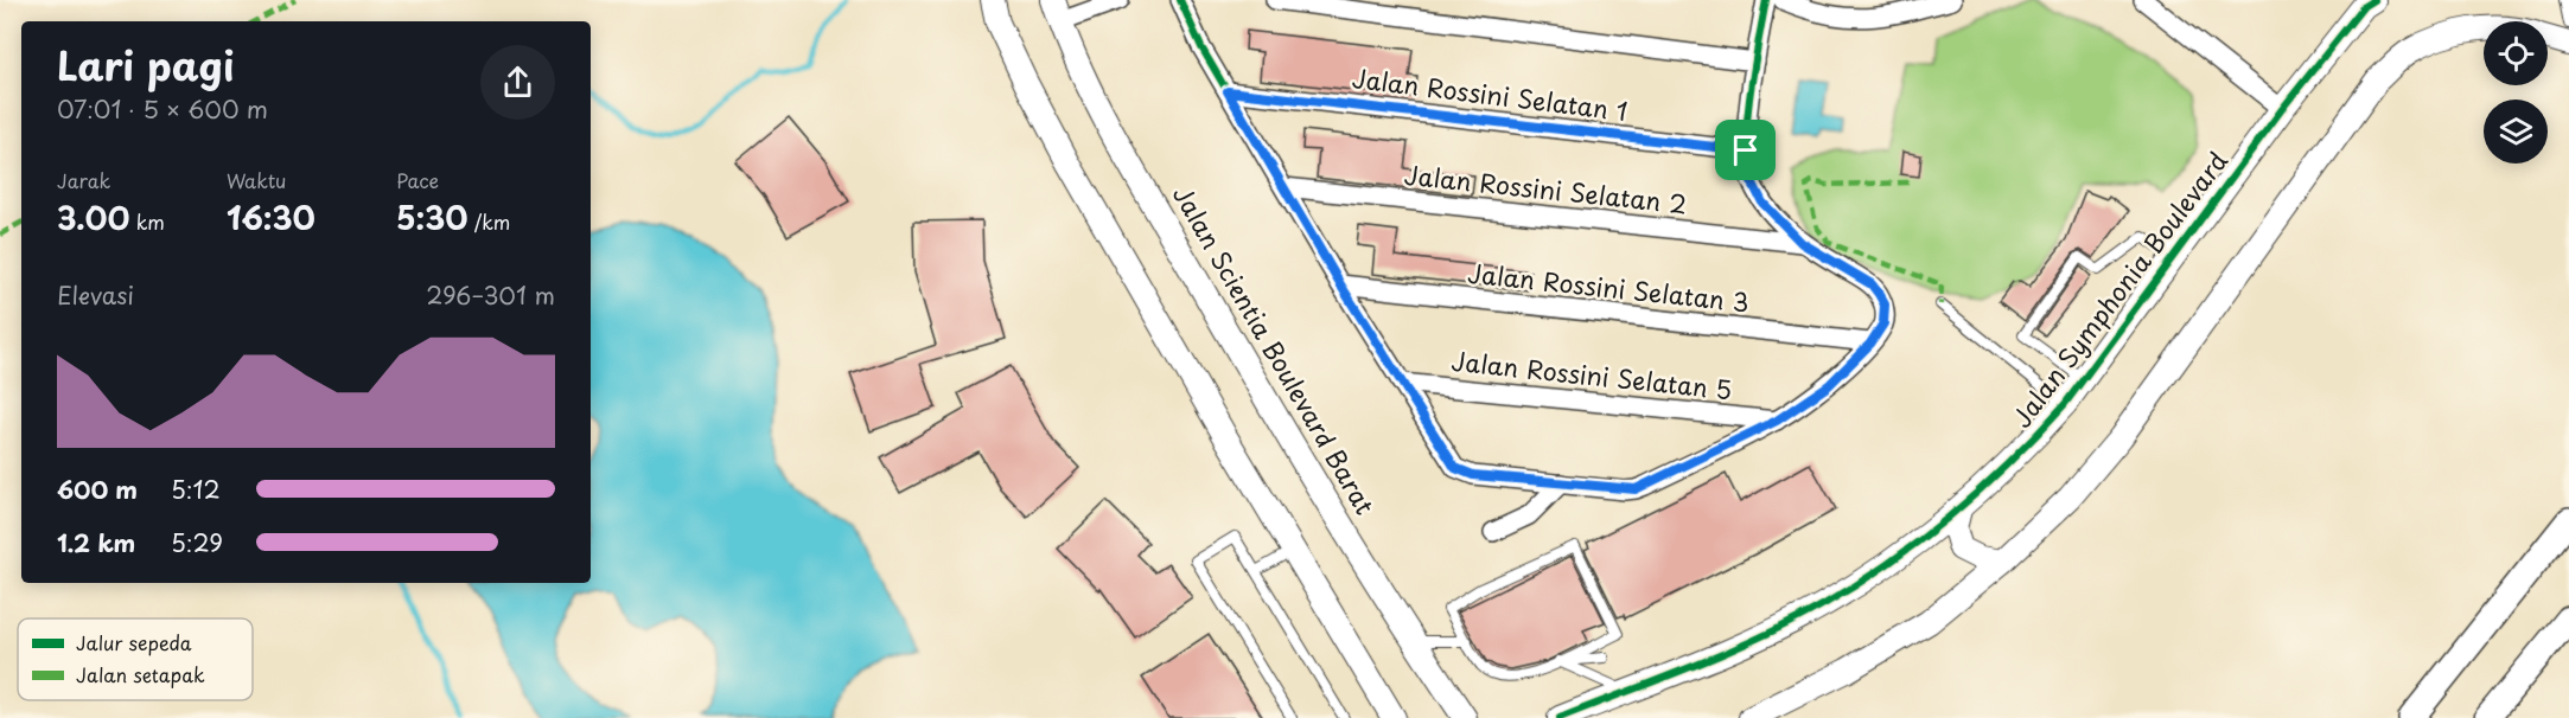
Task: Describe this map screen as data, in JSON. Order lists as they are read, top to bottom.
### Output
{
  "streets": {
    "street": [
      "Jalan Rossini Selatan 1",
      "Jalan Rossini Selatan 2",
      "Jalan Rossini Selatan 3",
      "Jalan Symphonia Boulevard",
      "Jalan Scientia Boulevard Barat",
      "Jalan Rossini Selatan 5"
    ]
  },
  "legend": ["Jalur sepeda", "Jalan setapak"],
  "page": {
    "heading": ["Lari pagi", "07:01 · 5 × 600 m"],
    "stats": [
      ["Jarak", "3.00 km"],
      ["Waktu", "16:30"],
      ["Pace", "5:30 /km"]
    ],
    "chart": ["Elevasi", "296–301 m"],
    "list": [
      {
        "name": "600 m",
        "note": "5:12"
      },
      {
        "name": "1.2 km",
        "note": "5:29"
      }
    ]
  }
}
